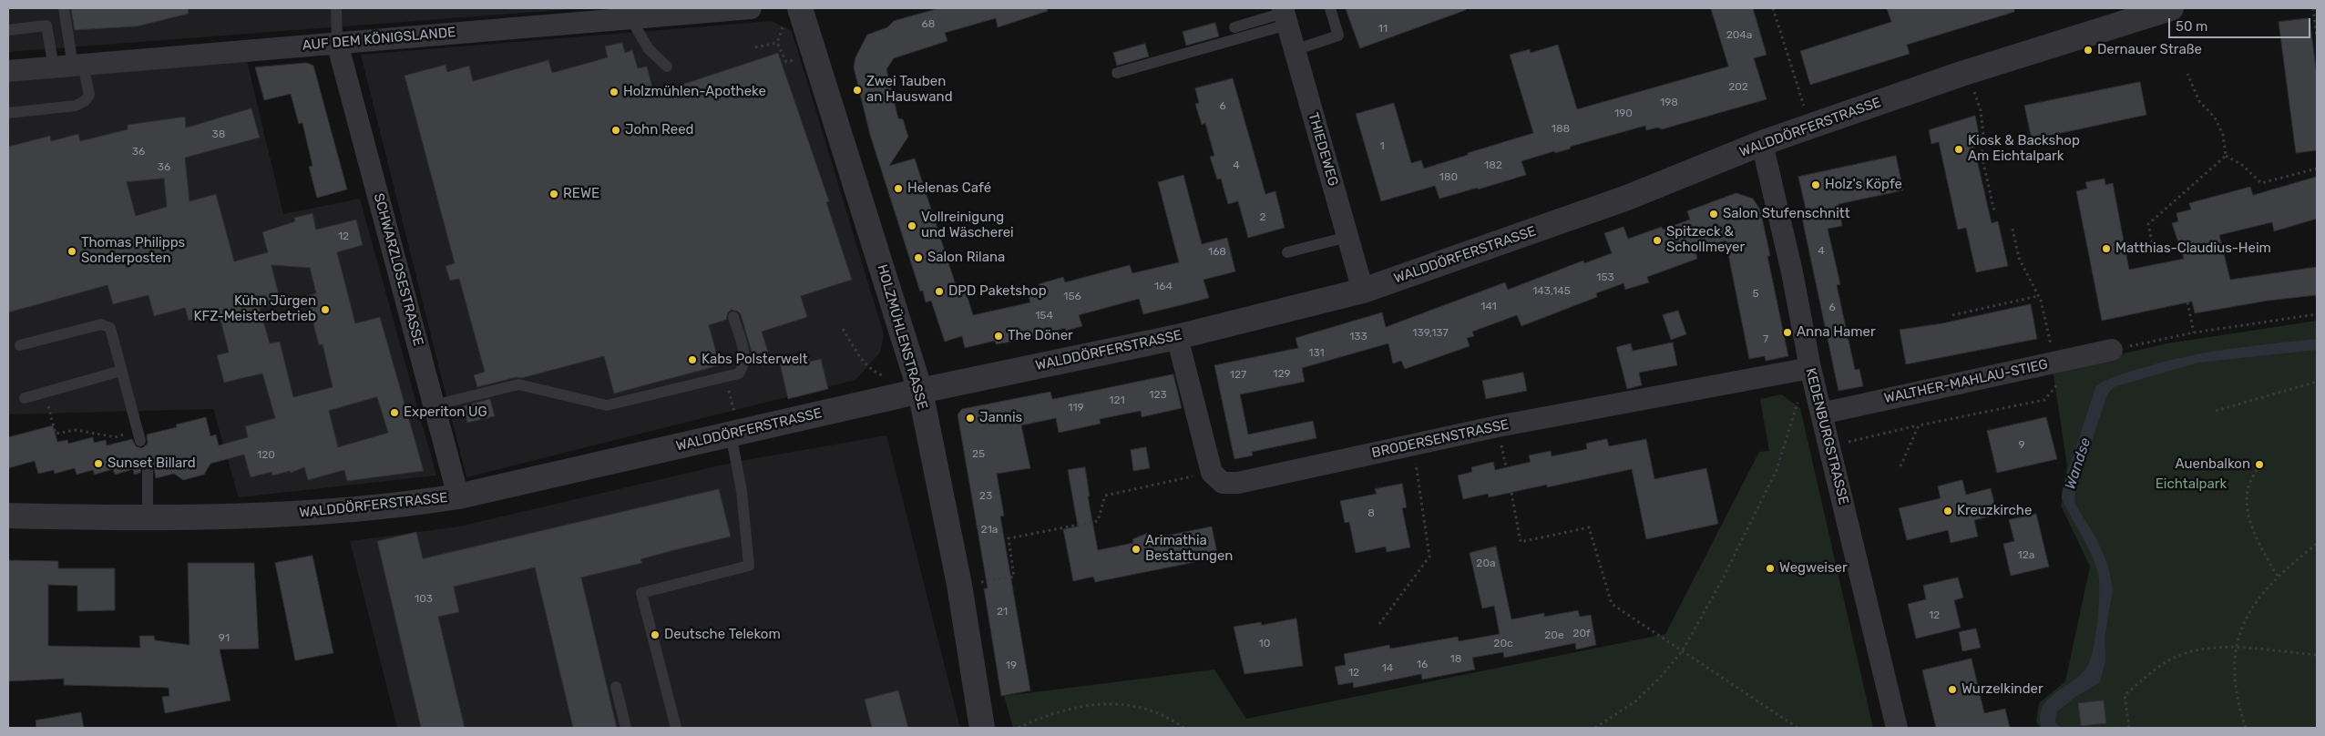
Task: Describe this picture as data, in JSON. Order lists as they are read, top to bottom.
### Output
{
  "streets": {
    "street": [
      "AUF DEM KÖNIGSLANDE",
      "WALDDÖRFERSTRASSE",
      "THIEDEWEG",
      "SCHWARZLOSESTRASSE",
      "HOLZMÜHLENSTRASSE",
      "WALTHER-MAHLAU-STIEG",
      "KEDENBURGSTRASSE",
      "BRODERSENSTRASSE"
    ]
  },
  "crossings": [
    ["AUF DEM KÖNIGSLANDE", "SCHWARZLOSESTRASSE"],
    ["WALDDÖRFERSTRASSE", "THIEDEWEG"],
    ["WALDDÖRFERSTRASSE", "SCHWARZLOSESTRASSE"],
    ["WALDDÖRFERSTRASSE", "HOLZMÜHLENSTRASSE"],
    ["WALDDÖRFERSTRASSE", "KEDENBURGSTRASSE"],
    ["WALTHER-MAHLAU-STIEG", "KEDENBURGSTRASSE"],
    ["KEDENBURGSTRASSE", "BRODERSENSTRASSE"]
  ],
  "water": ["Wandse"],
  "parks": ["Eichtalpark"],
  "places": [
    "Dernauer Straße",
    "Zwei Tauben an Hauswand",
    "Holzmühlen-Apotheke",
    "John Reed",
    "Kiosk & Backshop Am Eichtalpark",
    "Holz's Köpfe",
    "Helenas Café",
    "REWE",
    "Salon Stufenschnitt",
    "Vollreinigung und Wäscherei",
    "Spitzeck & Schollmeyer",
    "Matthias-Claudius-Heim",
    "Thomas Philipps Sonderposten",
    "Salon Rilana",
    "DPD Paketshop",
    "Kühn Jürgen KFZ-Meisterbetrieb",
    "Anna Hamer",
    "The Döner",
    "Kabs Polsterwelt",
    "Experiton UG",
    "Jannis",
    "Sunset Billard",
    "Auenbalkon",
    "Kreuzkirche",
    "Arimathia Bestattungen",
    "Wegweiser",
    "Deutsche Telekom",
    "Wurzelkinder"
  ],
  "house_numbers": [
    "68",
    "11",
    "204a",
    "202",
    "198",
    "6",
    "190",
    "188",
    "38",
    "1",
    "36",
    "4",
    "182",
    "36",
    "180",
    "2",
    "12",
    "4",
    "168",
    "153",
    "164",
    "143,145",
    "5",
    "156",
    "141",
    "6",
    "154",
    "139,137",
    "133",
    "7",
    "131",
    "129",
    "127",
    "123",
    "121",
    "119",
    "9",
    "25",
    "120",
    "23",
    "8",
    "21a",
    "12a",
    "20a",
    "103",
    "21",
    "12",
    "20f",
    "20e",
    "91",
    "10",
    "20c",
    "18",
    "16",
    "19",
    "14",
    "12"
  ],
  "scale_bar": "50 m"
}
